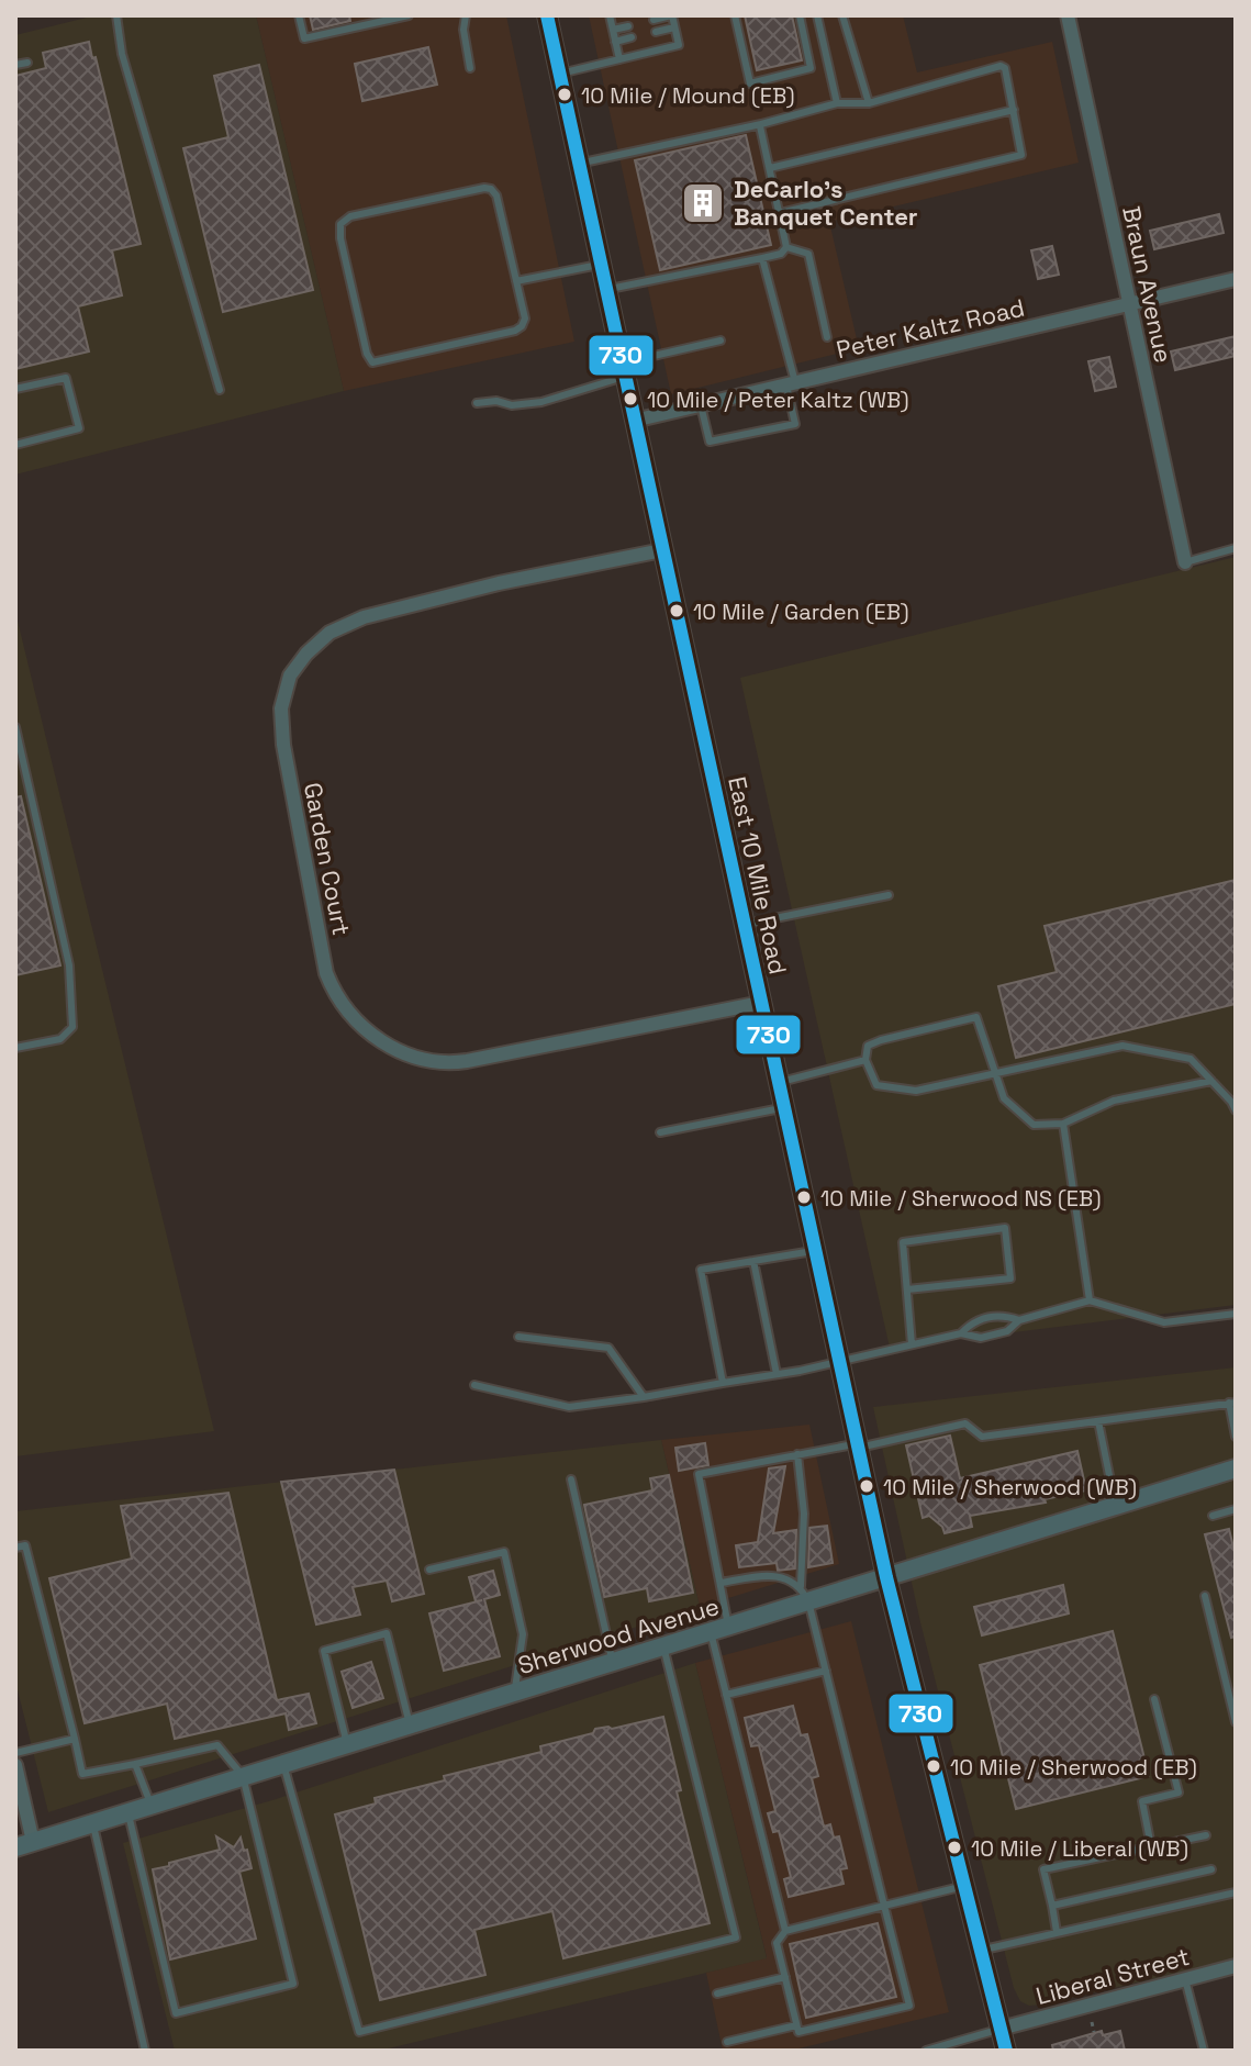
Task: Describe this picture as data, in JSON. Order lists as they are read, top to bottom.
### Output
{
  "streets": {
    "main road": ["East 10 Mile Road", "Sherwood Avenue"],
    "street": [
      "Braun Avenue",
      "Peter Kaltz Road",
      "Garden Court",
      "Liberal Street"
    ]
  },
  "crossings": [
    ["Braun Avenue", "Peter Kaltz Road"],
    ["Peter Kaltz Road", "East 10 Mile Road"],
    ["Garden Court", "East 10 Mile Road"],
    ["East 10 Mile Road", "Sherwood Avenue"],
    ["East 10 Mile Road", "Liberal Street"]
  ],
  "places": {
    "other": [
      "10 Mile / Mound (EB)",
      "10 Mile / Peter Kaltz (WB)",
      "10 Mile / Garden (EB)",
      "10 Mile / Sherwood NS (EB)",
      "10 Mile / Sherwood (WB)",
      "10 Mile / Sherwood (EB)",
      "10 Mile / Liberal (WB)"
    ],
    "building": ["DeCarlo's Banquet Center"]
  },
  "lines": ["transit line 730"]
}
